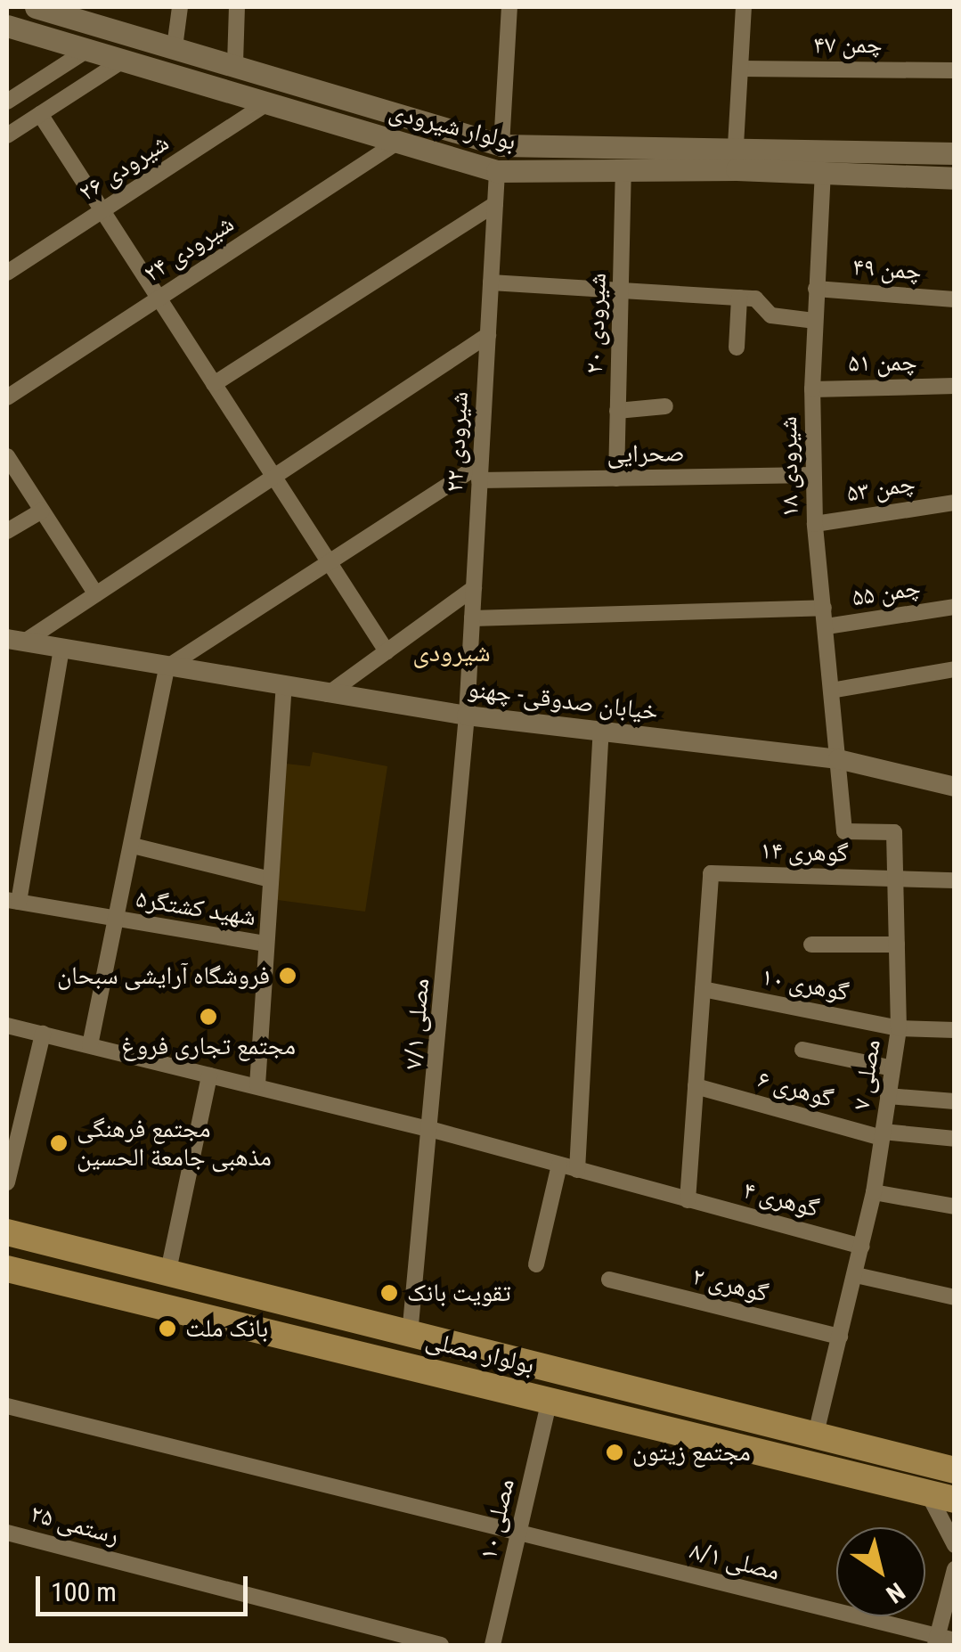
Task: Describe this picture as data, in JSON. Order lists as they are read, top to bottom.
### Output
{
  "streets": {
    "main road": ["بولوار شیرودی", "بولوار مصلی"],
    "street": [
      "چمن ۴۷",
      "شیرودی ۲۶",
      "شیرودی ۲۴",
      "چمن ۴۹",
      "شیرودی ۲۰",
      "چمن ۵۱",
      "شیرودی ۲۲",
      "صحرایی",
      "شیرودی ۱۸",
      "چمن ۵۳",
      "چمن ۵۵",
      "خیابان صدوقی- چهنو",
      "گوهری ۱۴",
      "شهید کشتگر۵",
      "گوهری ۱۰",
      "مصلی ۷/۱",
      "مصلی ۷",
      "گوهری ۶",
      "گوهری ۴",
      "گوهری ۲",
      "مصلی ۱۰",
      "رستمی ۲۵",
      "مصلی ۸/۱"
    ]
  },
  "crossings": [
    ["بولوار شیرودی", "شیرودی ۲۶"],
    ["بولوار شیرودی", "شیرودی ۲۴"],
    ["بولوار شیرودی", "شیرودی ۲۰"],
    ["بولوار شیرودی", "شیرودی ۲۲"],
    ["بولوار شیرودی", "شیرودی ۱۸"],
    ["چمن ۴۹", "شیرودی ۱۸"],
    ["شیرودی ۲۰", "صحرایی"],
    ["چمن ۵۱", "شیرودی ۱۸"],
    ["شیرودی ۲۲", "صحرایی"],
    ["شیرودی ۲۲", "خیابان صدوقی- چهنو"],
    ["شیرودی ۲۲", "مصلی ۷/۱"],
    ["صحرایی", "شیرودی ۱۸"],
    ["شیرودی ۱۸", "چمن ۵۳"],
    ["شیرودی ۱۸", "چمن ۵۵"],
    ["شیرودی ۱۸", "خیابان صدوقی- چهنو"],
    ["شیرودی ۱۸", "مصلی ۷"],
    ["خیابان صدوقی- چهنو", "مصلی ۷/۱"],
    ["خیابان صدوقی- چهنو", "مصلی ۷"],
    ["گوهری ۱۴", "گوهری ۱۰"],
    ["گوهری ۱۴", "مصلی ۷"],
    ["گوهری ۱۰", "مصلی ۷"],
    ["مصلی ۷/۱", "گوهری ۴"],
    ["مصلی ۷/۱", "بولوار مصلی"],
    ["مصلی ۷", "گوهری ۶"],
    ["مصلی ۷", "گوهری ۴"],
    ["مصلی ۷", "گوهری ۲"],
    ["مصلی ۷", "بولوار مصلی"],
    ["بولوار مصلی", "مصلی ۱۰"],
    ["مصلی ۱۰", "مصلی ۸/۱"]
  ],
  "districts": ["شیرودی"],
  "places": [
    "فروشگاه آرایشی سبحان",
    "مجتمع تجاری فروغ",
    "مجتمع فرهنگی مذهبی جامعة الحسین",
    "تقویت بانک",
    "بانک ملت",
    "مجتمع زیتون"
  ],
  "scale_bar": "100 m",
  "north": "bottom right"
}
